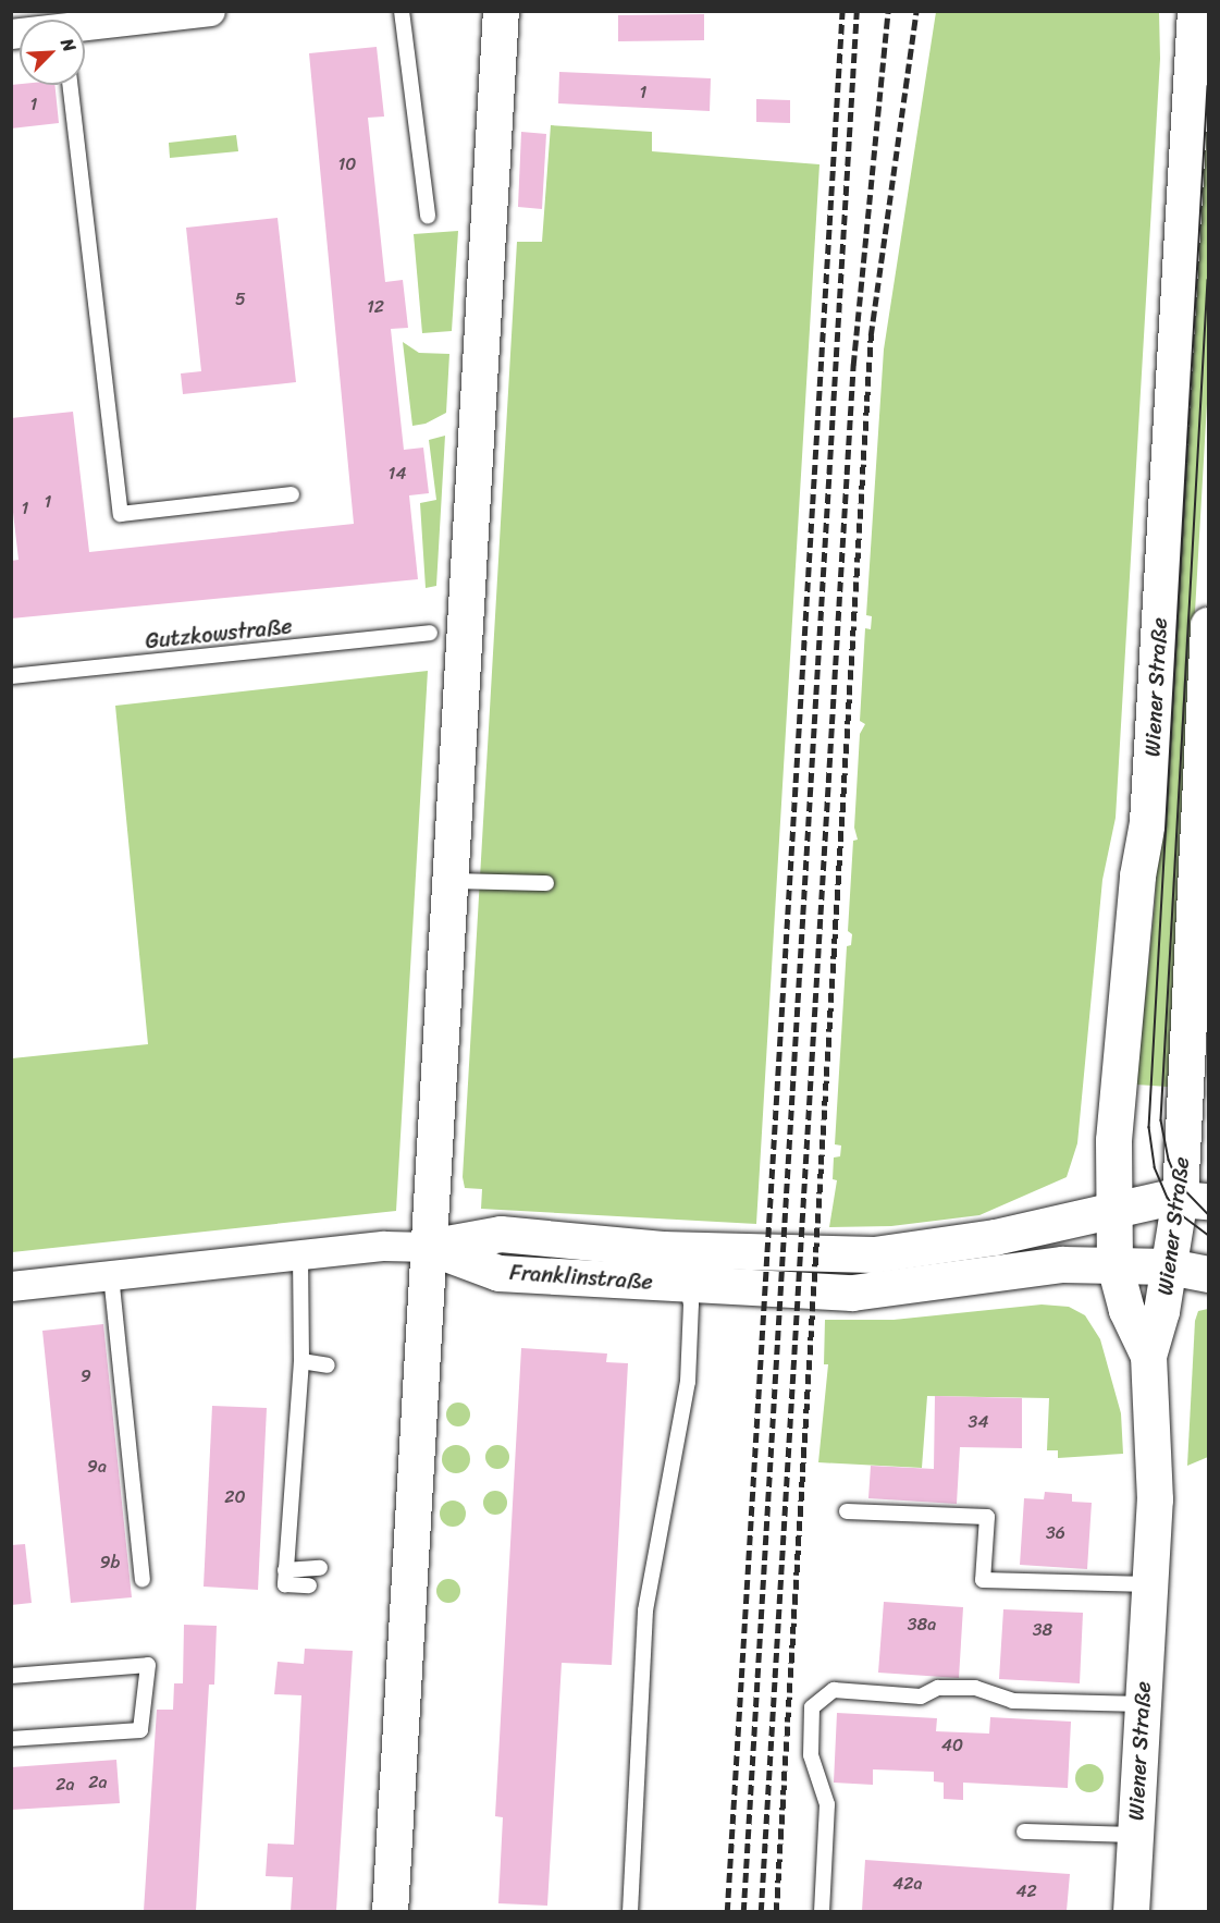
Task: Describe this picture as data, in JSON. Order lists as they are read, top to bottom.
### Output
{
  "streets": {
    "main road": ["Wiener Straße", "Franklinstraße"],
    "lane": ["Gutzkowstraße"]
  },
  "crossings": [
    ["Wiener Straße", "Franklinstraße"]
  ],
  "house_numbers": [
    "1",
    "1",
    "10",
    "5",
    "12",
    "14",
    "1",
    "1",
    "9",
    "34",
    "9a",
    "20",
    "36",
    "9b",
    "38a",
    "38",
    "40",
    "2a",
    "2a",
    "42a",
    "42"
  ],
  "north": "top right"
}
